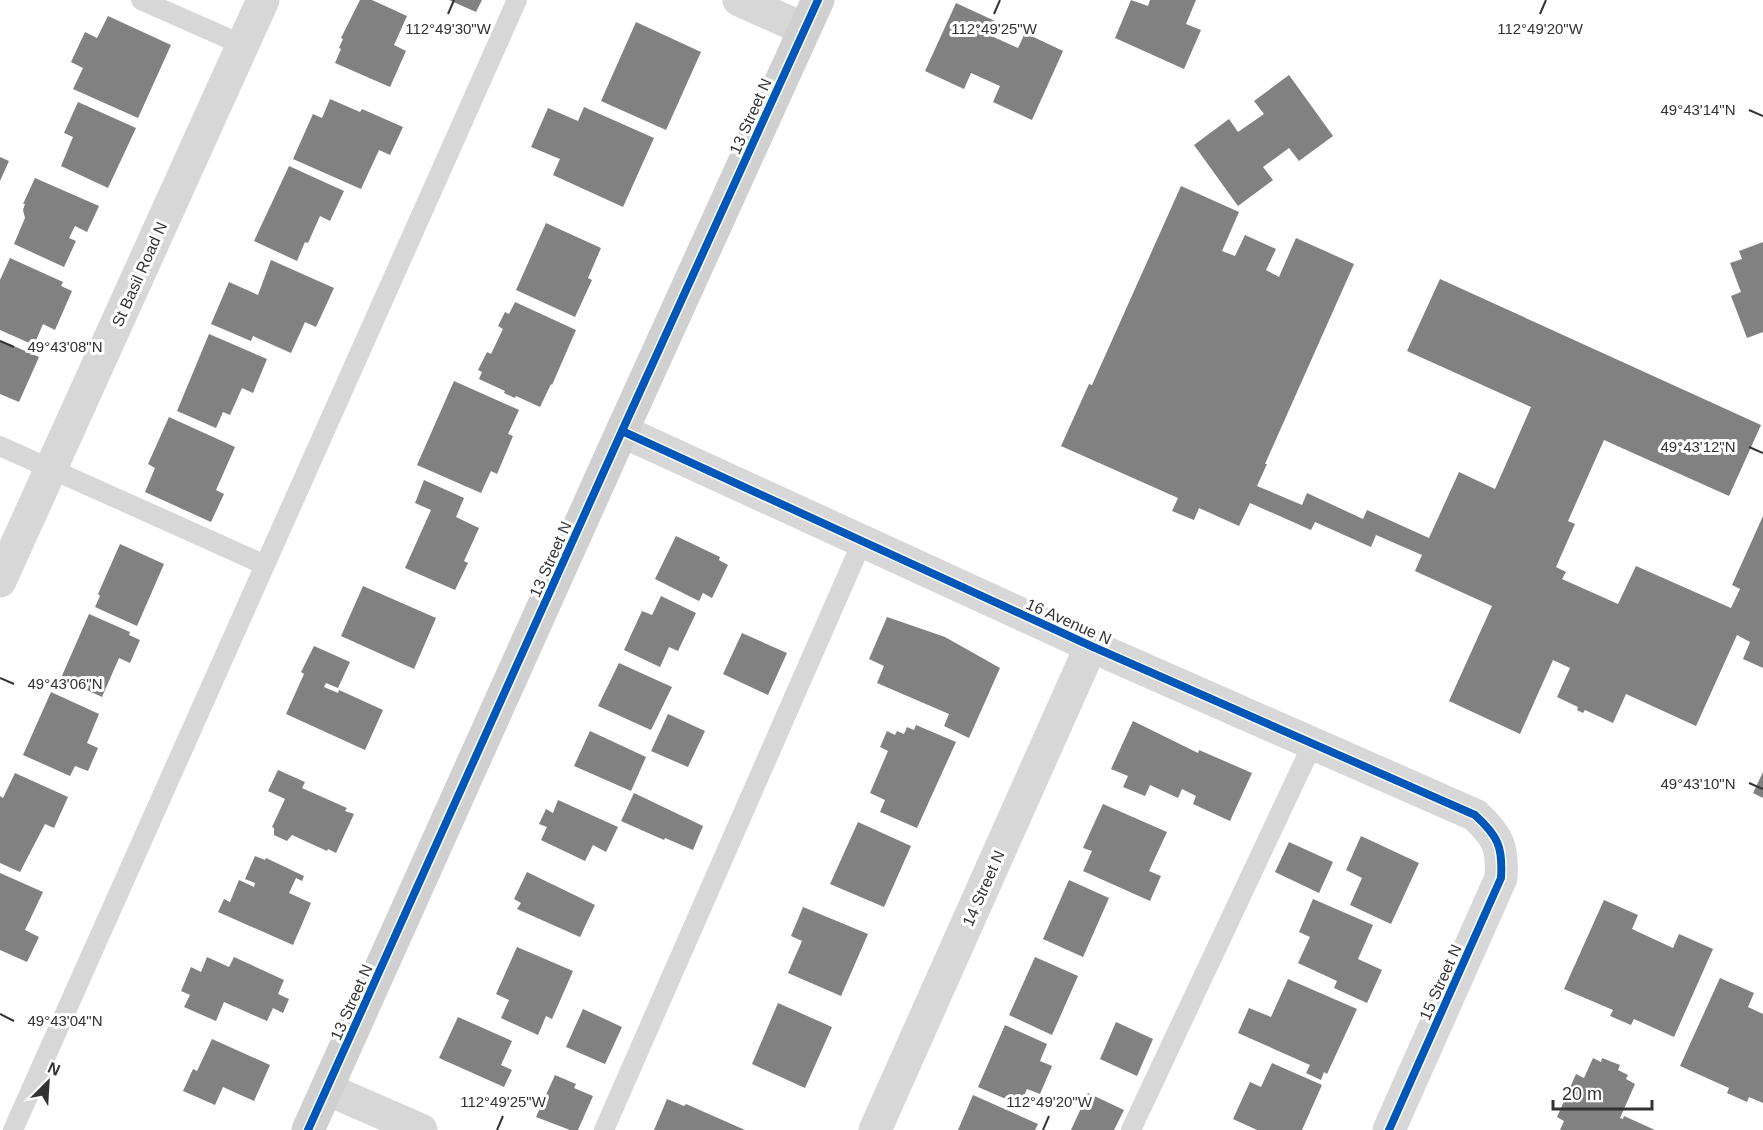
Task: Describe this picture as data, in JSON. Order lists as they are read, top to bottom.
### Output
{
  "streets": {
    "street": [
      "13 Street N",
      "St Basil Road N",
      "16 Avenue N",
      "14 Street N",
      "15 Street N"
    ]
  },
  "crossings": [
    ["13 Street N", "16 Avenue N"],
    ["16 Avenue N", "14 Street N"],
    ["16 Avenue N", "15 Street N"]
  ],
  "scale_bar": "20 m",
  "north": "top right",
  "coordinates": [
    "112°49'30\"W",
    "112°49'25\"W",
    "112°49'20\"W",
    "49°43'14\"N",
    "49°43'08\"N",
    "49°43'12\"N",
    "49°43'06\"N",
    "49°43'10\"N",
    "49°43'04\"N"
  ]
}
